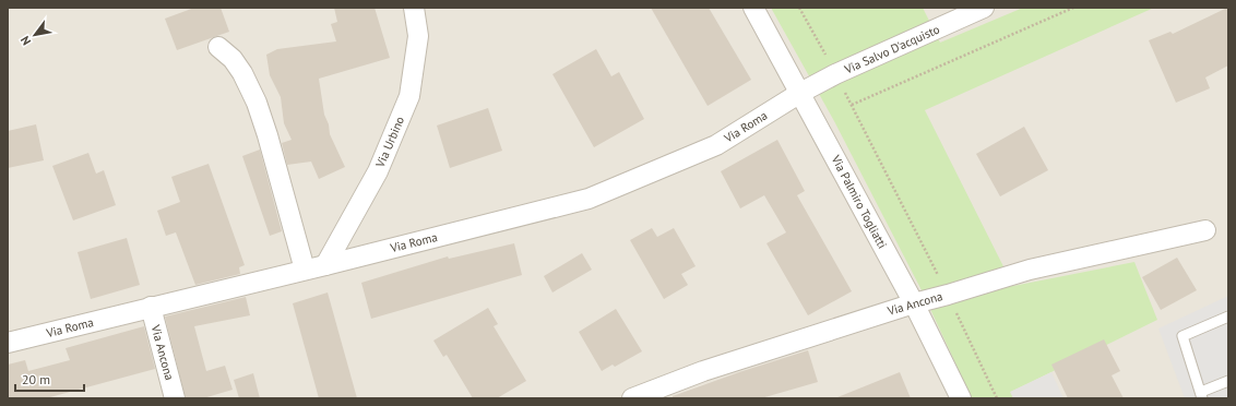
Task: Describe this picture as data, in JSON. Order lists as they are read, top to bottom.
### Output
{
  "streets": {
    "street": [
      "Via Salvo D'acquisto",
      "Via Roma",
      "Via Urbino",
      "Via Palmiro Togliatti",
      "Via Ancona"
    ]
  },
  "crossings": [
    ["Via Salvo D'acquisto", "Via Roma"],
    ["Via Salvo D'acquisto", "Via Palmiro Togliatti"],
    ["Via Roma", "Via Urbino"],
    ["Via Roma", "Via Palmiro Togliatti"],
    ["Via Roma", "Via Ancona"],
    ["Via Palmiro Togliatti", "Via Ancona"]
  ],
  "scale_bar": "20 m",
  "north": "bottom left"
}
